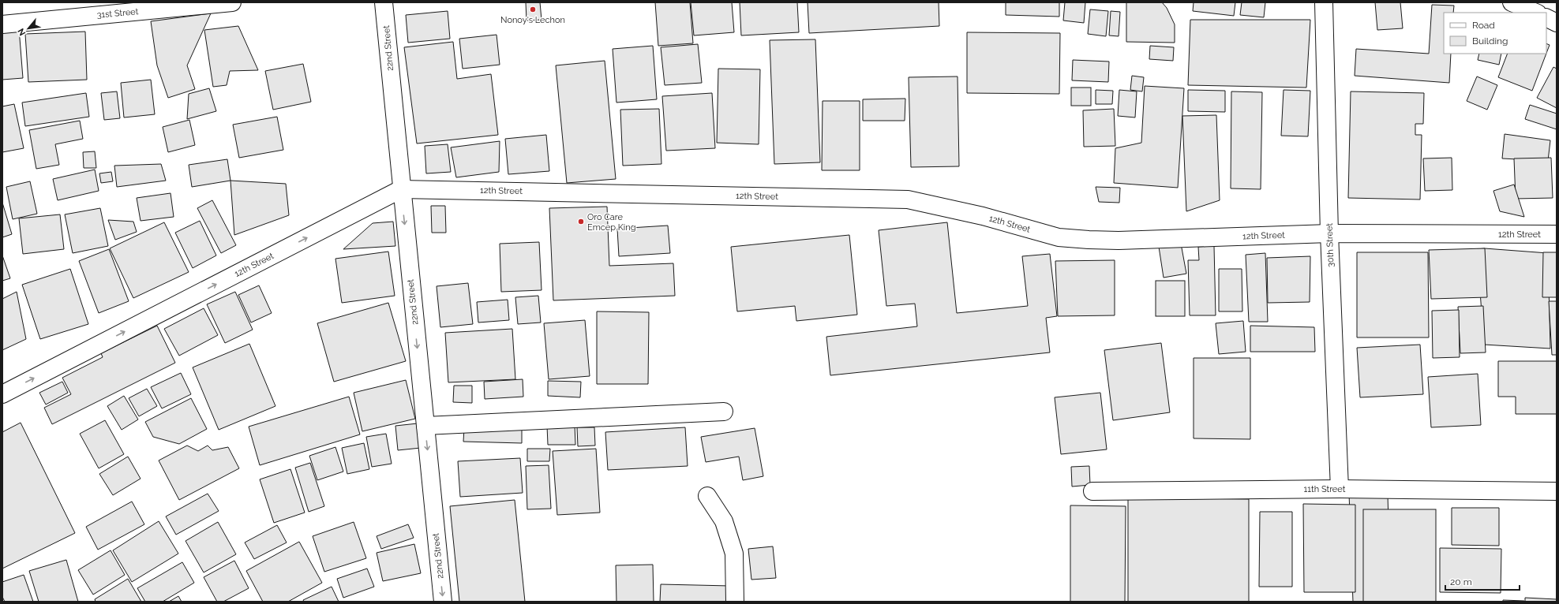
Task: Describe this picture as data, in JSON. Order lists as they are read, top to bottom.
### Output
{
  "streets": {
    "street": [
      "31st Street",
      "22nd Street",
      "12th Street",
      "30th Street",
      "11th Street"
    ]
  },
  "crossings": [
    ["22nd Street", "12th Street"],
    ["12th Street", "30th Street"],
    ["30th Street", "11th Street"]
  ],
  "one_way": ["22nd Street"],
  "places": ["Nonoy's Lechon", "Oro Care Emcep King"],
  "legend": ["Road", "Building"],
  "scale_bar": "20 m",
  "north": "bottom left"
}
